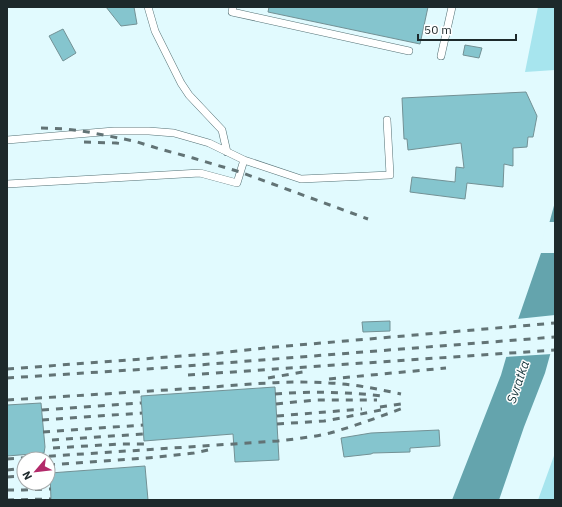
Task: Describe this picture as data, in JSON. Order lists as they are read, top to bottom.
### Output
{
  "water": ["Svratka"],
  "scale_bar": "50 m",
  "north": "bottom left"
}
